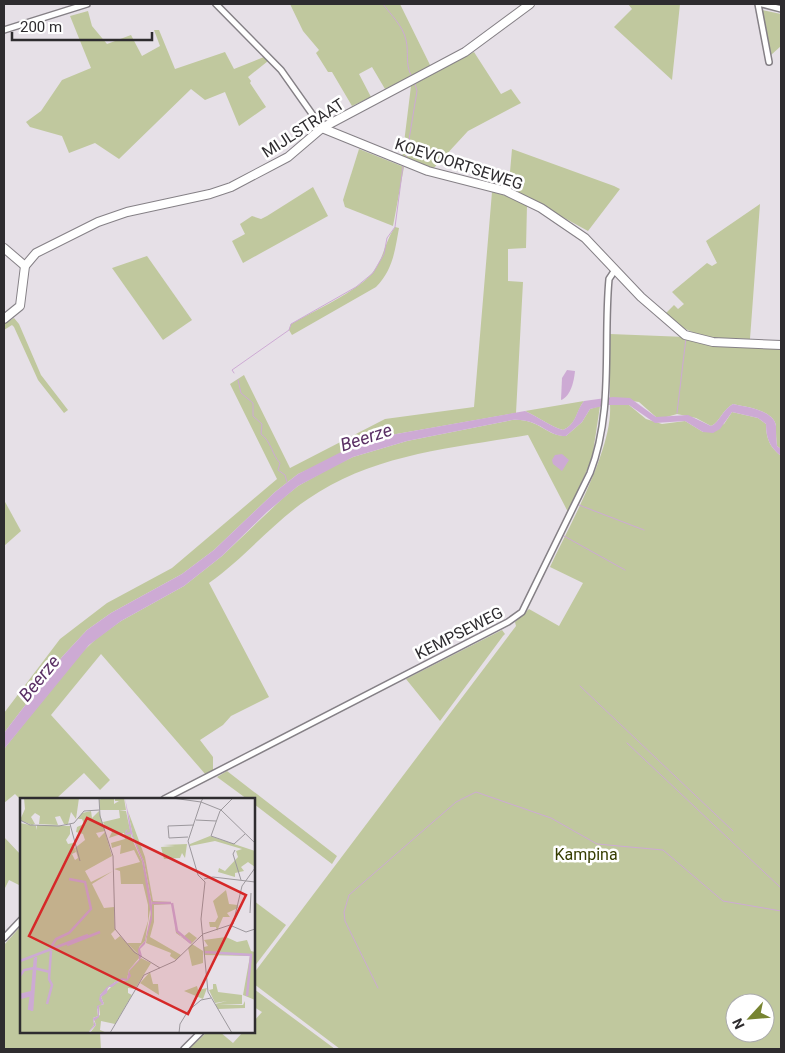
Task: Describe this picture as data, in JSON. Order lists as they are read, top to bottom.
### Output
{
  "streets": {
    "street": ["MIJLSTRAAT", "KOEVOORTSEWEG", "KEMPSEWEG"]
  },
  "crossings": [
    ["MIJLSTRAAT", "KOEVOORTSEWEG"],
    ["KOEVOORTSEWEG", "KEMPSEWEG"]
  ],
  "water": ["Beerze"],
  "parks": ["Kampina"],
  "scale_bar": "200 m",
  "north": "bottom left"
}
